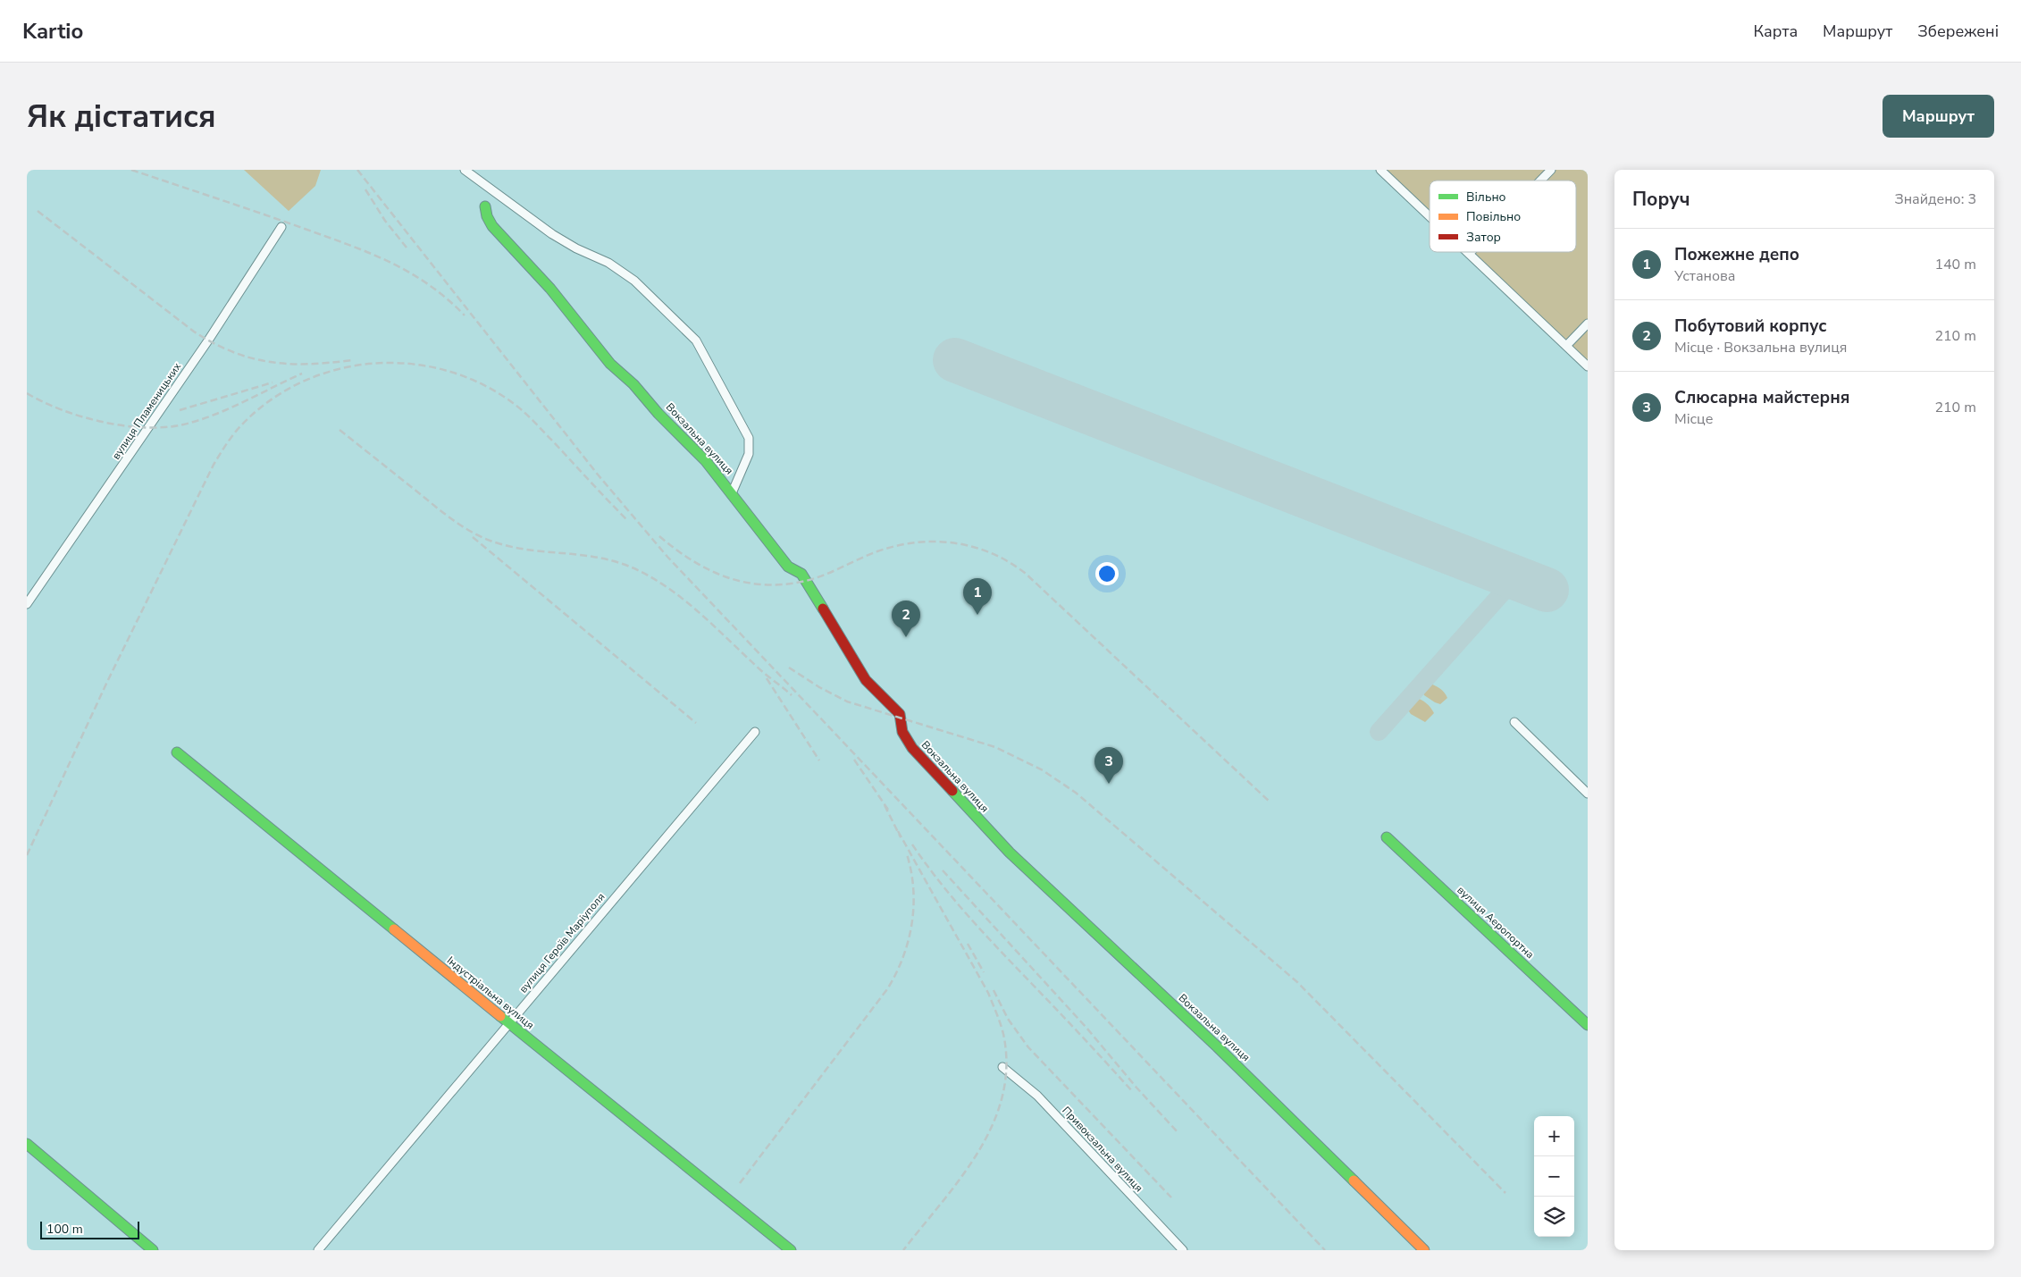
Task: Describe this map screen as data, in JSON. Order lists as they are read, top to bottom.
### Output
{
  "streets": {
    "street": [
      "вулиця Пламеницьких",
      "Вокзальна вулиця",
      "вулиця Аеропортна",
      "вулиця Героїв Маріуполя",
      "Індустріальна вулиця",
      "Привокзальна вулиця"
    ]
  },
  "crossings": [
    ["вулиця Героїв Маріуполя", "Індустріальна вулиця"]
  ],
  "legend": ["Вільно", "Повільно", "Затор"],
  "scale_bar": "100 m",
  "page": {
    "header": "Kartio",
    "nav": ["Карта", "Маршрут", "Збережені"],
    "buttons": "Маршрут",
    "title": "Як дістатися",
    "heading": ["Поруч", "Знайдено: 3"],
    "list": [
      {
        "mark": "1",
        "name": "Пожежне депо",
        "note": "Установа",
        "value": "140 m"
      },
      {
        "mark": "2",
        "name": "Побутовий корпус",
        "note": "Місце · Вокзальна вулиця",
        "value": "210 m"
      },
      {
        "mark": "3",
        "name": "Слюсарна майстерня",
        "note": "Місце",
        "value": "210 m"
      }
    ],
    "pins": ["1", "2", "3"],
    "map_buttons": ["+", "−"],
    "scale": "100 m"
  }
}
